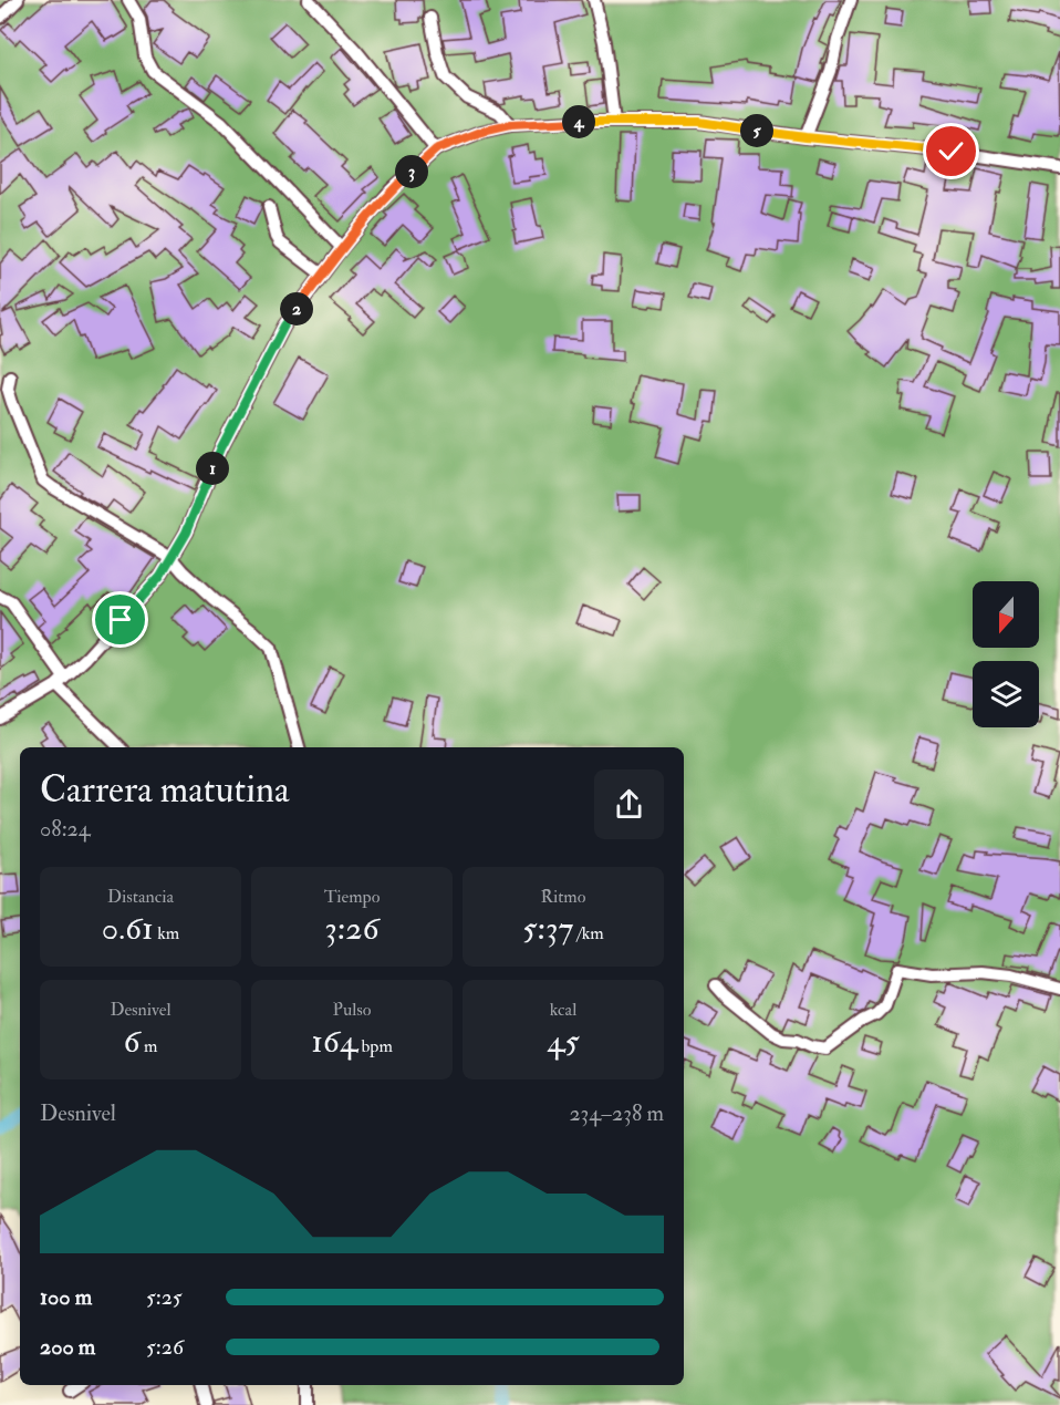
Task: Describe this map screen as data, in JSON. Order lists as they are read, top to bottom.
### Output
{
  "north": "bottom",
  "page": {
    "pins": [
      "4",
      "5",
      "3",
      "2",
      "1"
    ],
    "heading": ["Carrera matutina", "08:24"],
    "stats": [
      ["Distancia", "0.61 km"],
      ["Tiempo", "3:26"],
      ["Ritmo", "5:37 /km"],
      ["Desnivel", "6 m"],
      ["Pulso", "164 bpm"],
      ["kcal", "45"]
    ],
    "chart": ["Desnivel", "234–238 m"],
    "list": [
      {
        "name": "100 m",
        "note": "5:25"
      },
      {
        "name": "200 m",
        "note": "5:26"
      }
    ]
  }
}
